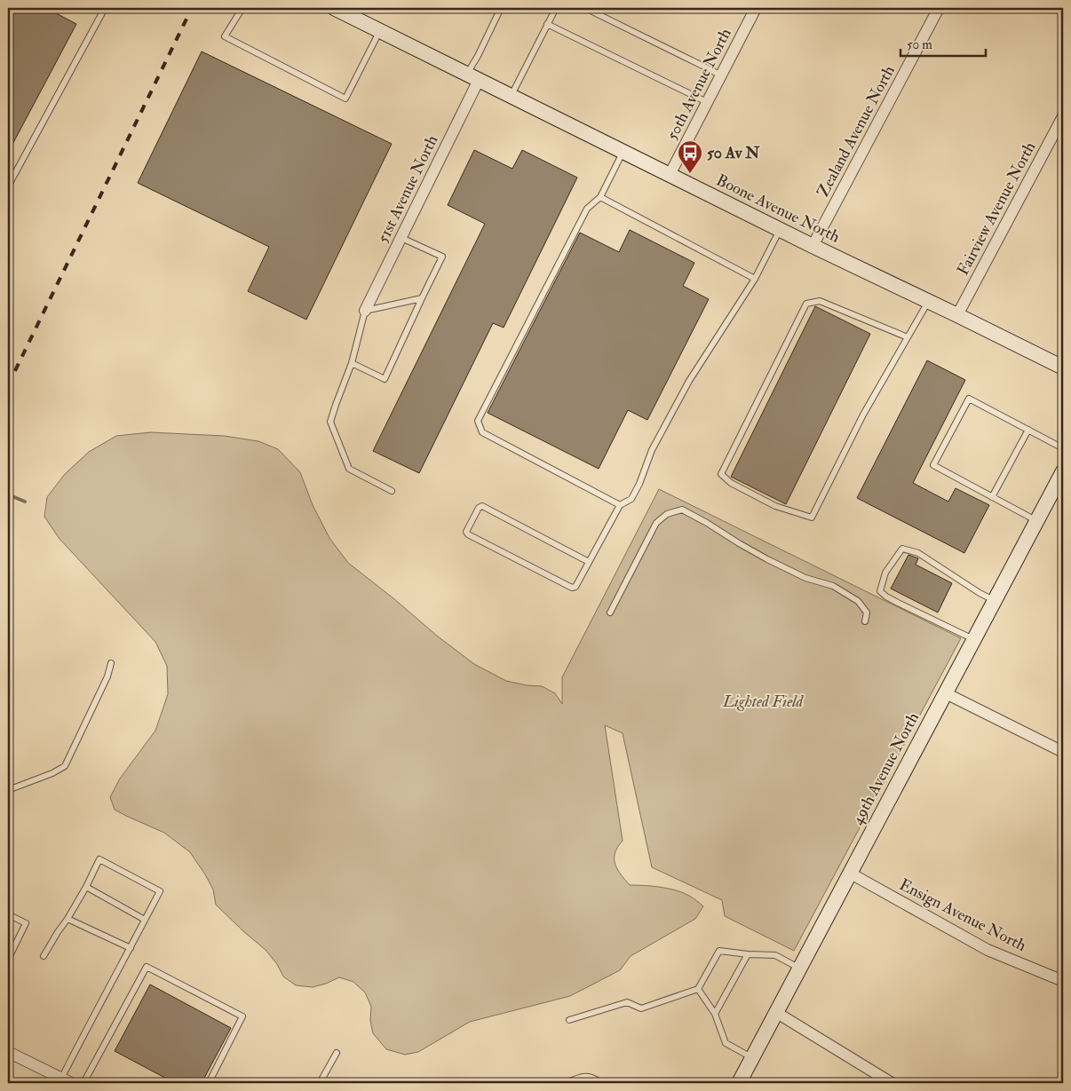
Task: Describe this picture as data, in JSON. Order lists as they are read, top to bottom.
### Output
{
  "streets": {
    "street": [
      "50th Avenue North",
      "Zealand Avenue North",
      "51st Avenue North",
      "Boone Avenue North",
      "Fairview Avenue North",
      "49th Avenue North",
      "Ensign Avenue North"
    ]
  },
  "crossings": [
    ["50th Avenue North", "Boone Avenue North"],
    ["Zealand Avenue North", "Boone Avenue North"],
    ["51st Avenue North", "Boone Avenue North"],
    ["Boone Avenue North", "Fairview Avenue North"],
    ["49th Avenue North", "Ensign Avenue North"]
  ],
  "parks": ["Lighted Field"],
  "places": {
    "bus stop": ["50 Av N"]
  },
  "scale_bar": "50 m"
}
